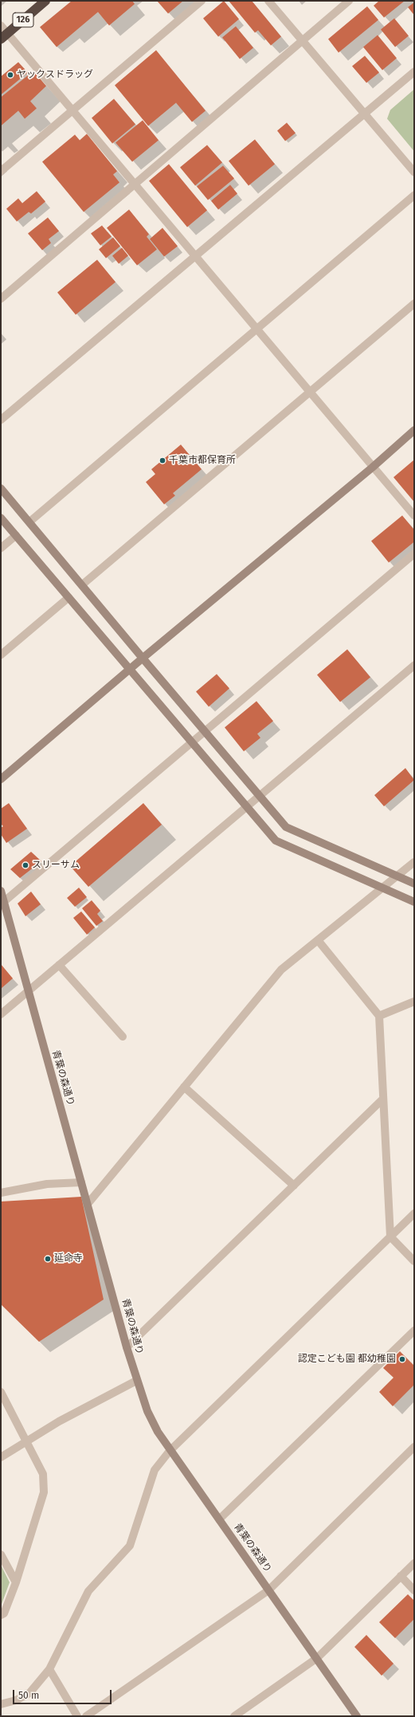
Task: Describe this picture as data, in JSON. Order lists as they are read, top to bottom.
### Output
{
  "streets": {
    "highway": ["126"],
    "street": ["青葉の森通り"]
  },
  "places": [
    "ヤックスドラッグ",
    "千葉市都保育所",
    "スリーサム",
    "延命寺",
    "認定こども園 都幼稚園"
  ],
  "scale_bar": "50 m"
}
